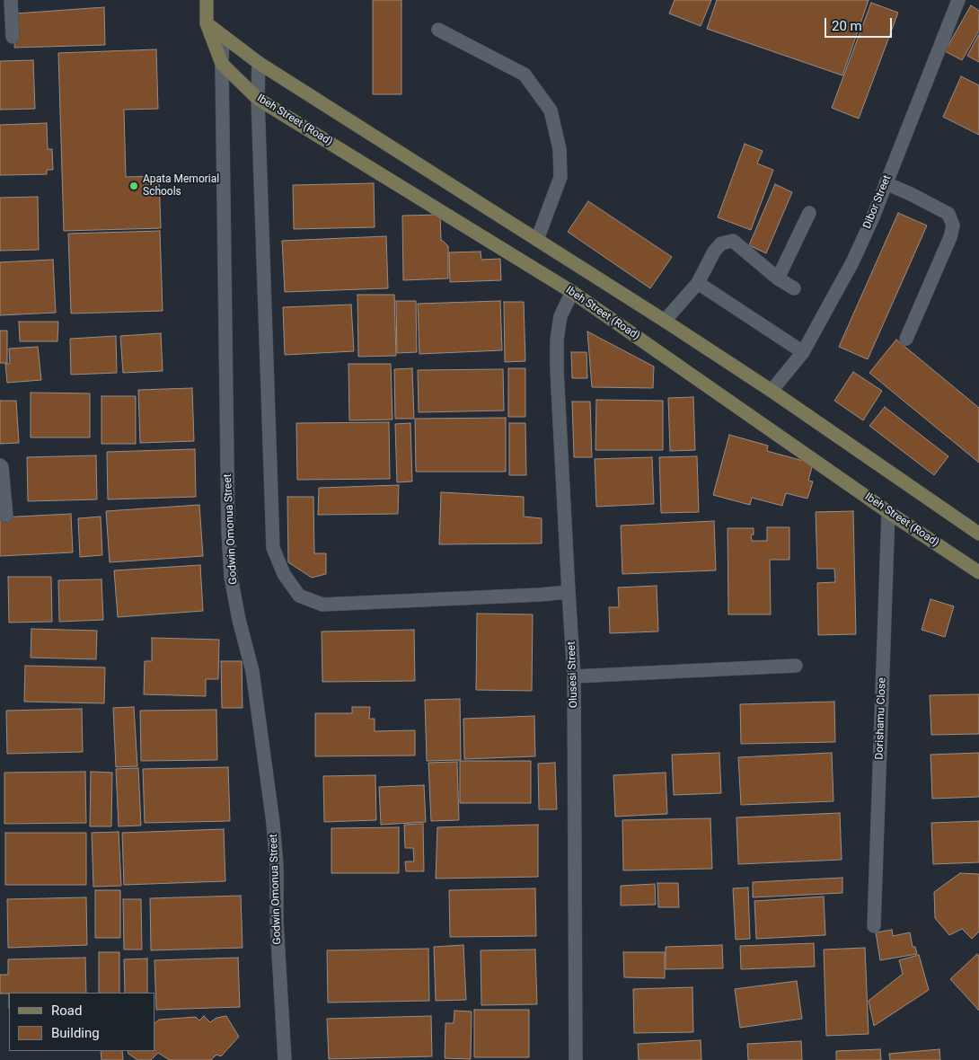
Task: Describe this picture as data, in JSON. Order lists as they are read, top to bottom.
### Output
{
  "streets": {
    "street": [
      "Ibeh Street (Road)",
      "Dibor Street",
      "Godwin Omonua Street",
      "Olusesi Street",
      "Dorishamu Close"
    ]
  },
  "crossings": [
    ["Ibeh Street (Road)", "Godwin Omonua Street"],
    ["Ibeh Street (Road)", "Olusesi Street"],
    ["Ibeh Street (Road)", "Dorishamu Close"]
  ],
  "places": ["Apata Memorial Schools"],
  "legend": ["Road", "Building"],
  "scale_bar": "20 m"
}
